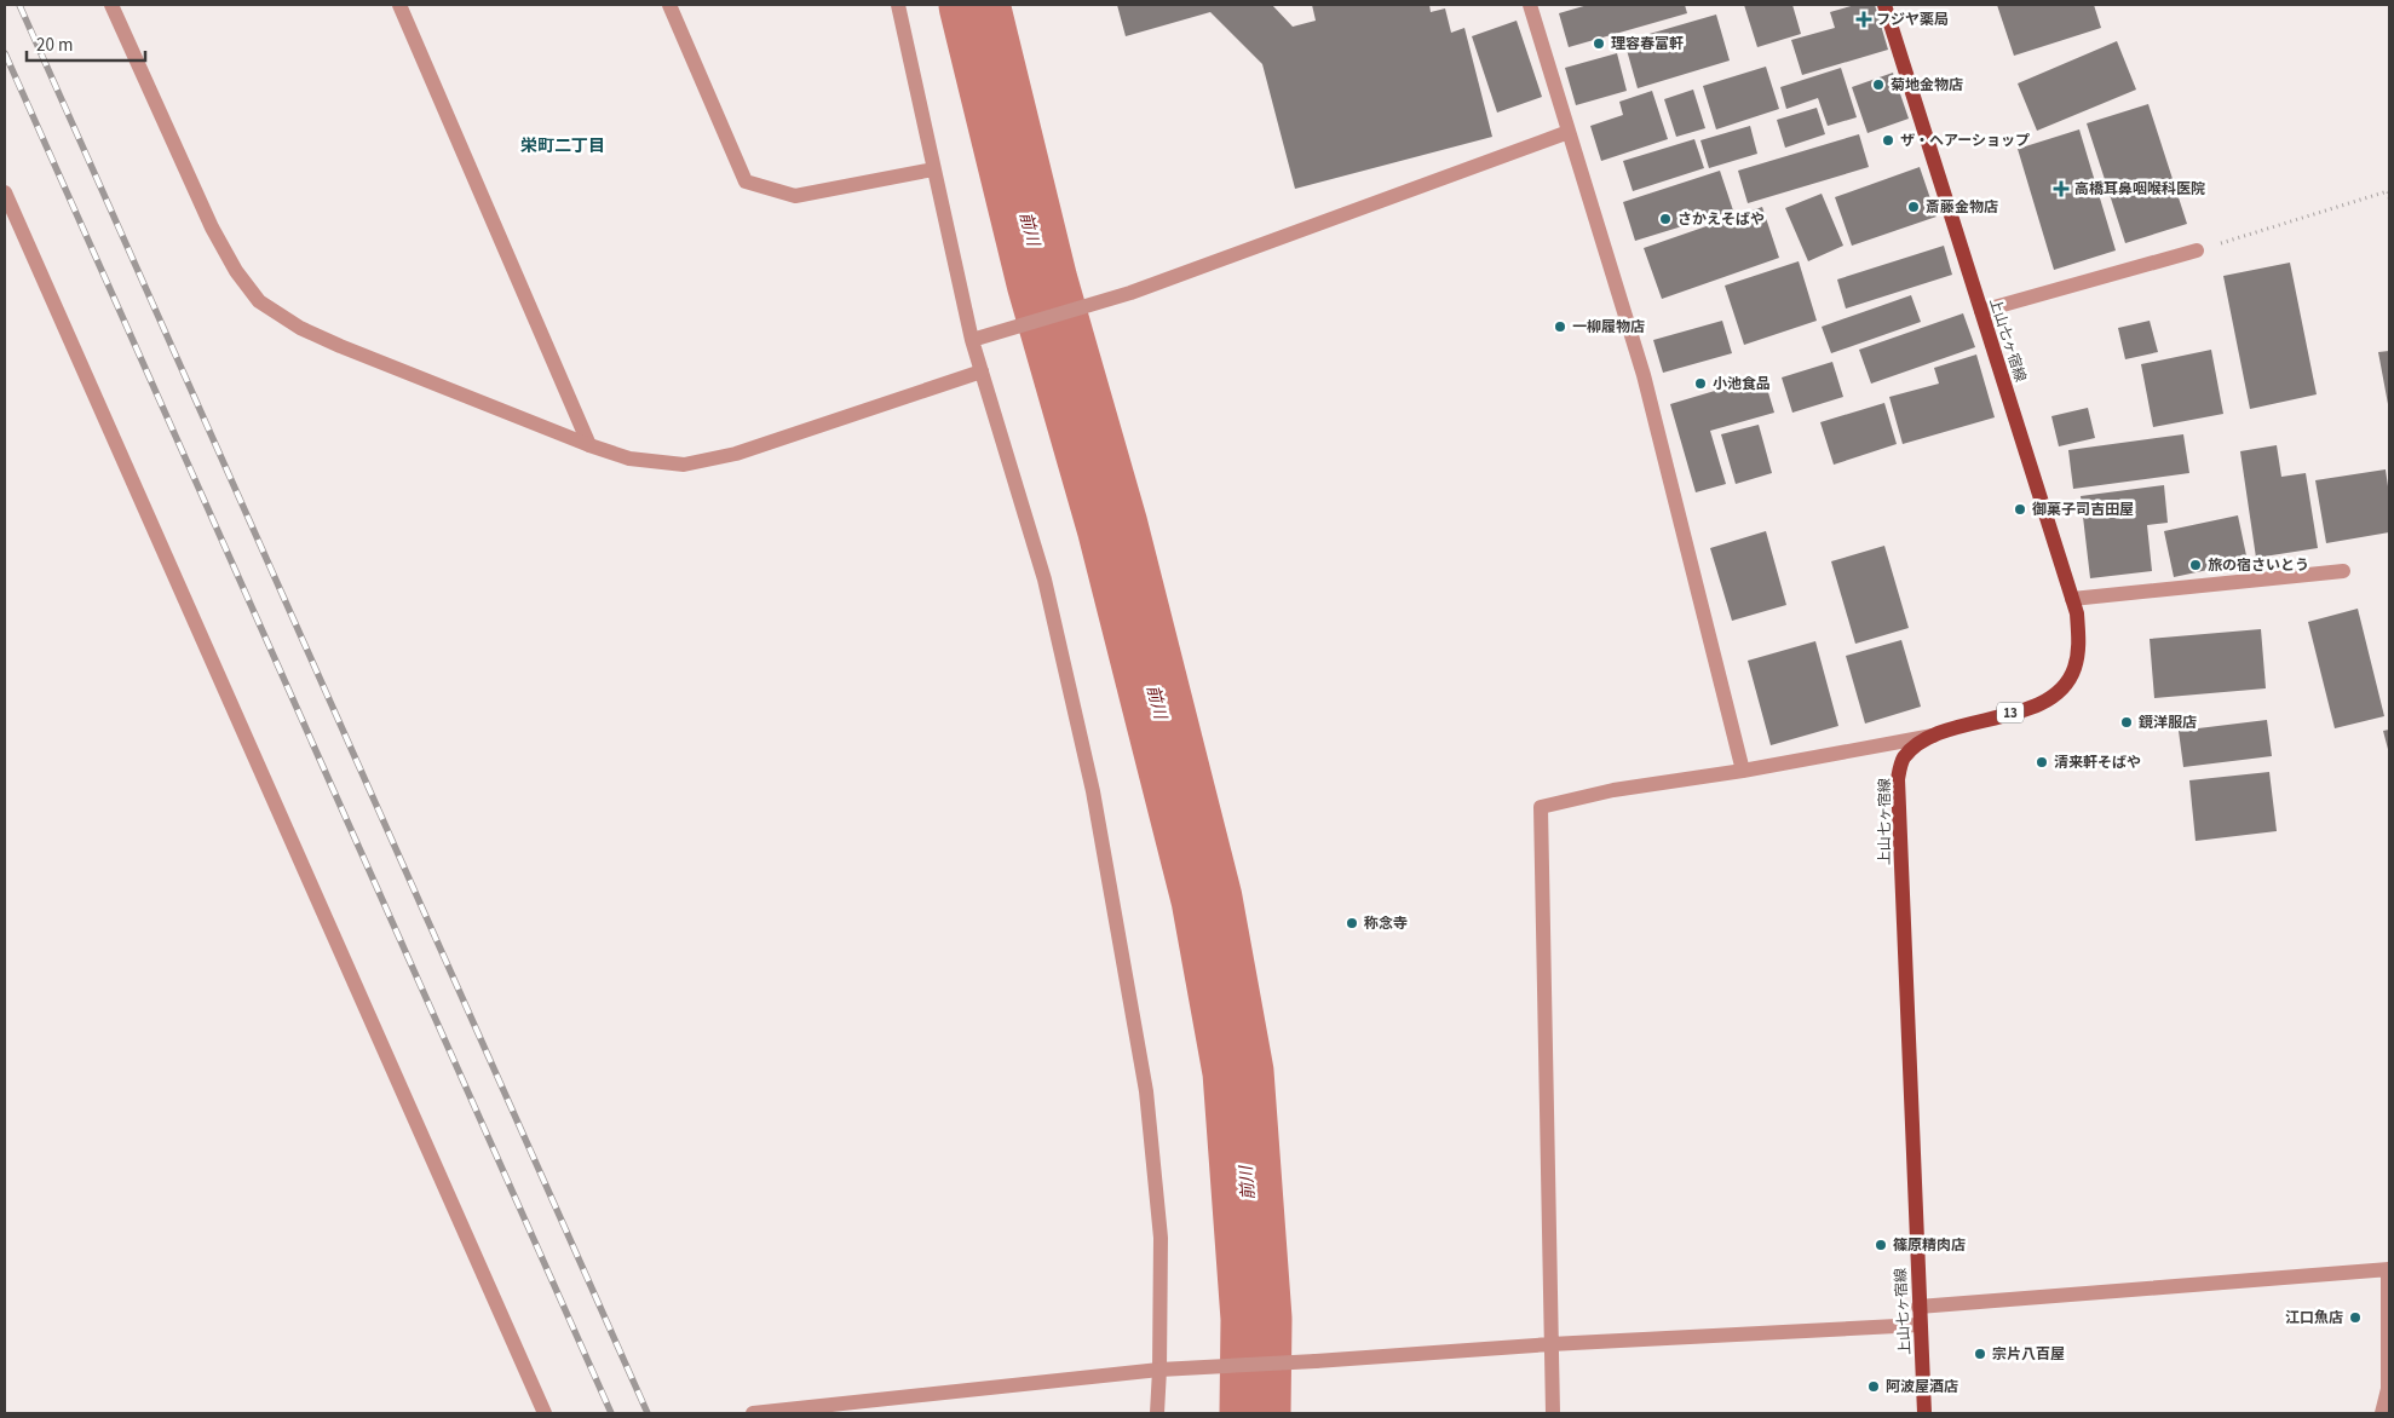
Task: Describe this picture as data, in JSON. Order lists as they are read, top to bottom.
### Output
{
  "streets": {
    "main road": ["上山七ヶ宿線", "13"]
  },
  "districts": ["栄町二丁目"],
  "water": ["前川"],
  "places": {
    "health": ["フジヤ薬局", "高橋耳鼻咽喉科医院"],
    "other": [
      "理容春富軒",
      "菊地金物店",
      "ザ・ヘアーショップ",
      "斎藤金物店",
      "さかえそばや",
      "一柳履物店",
      "小池食品",
      "御菓子司吉田屋",
      "旅の宿さいとう",
      "鏡洋服店",
      "清来軒そばや",
      "称念寺",
      "篠原精肉店",
      "江口魚店",
      "宗片八百屋",
      "阿波屋酒店"
    ]
  },
  "scale_bar": "20 m"
}
